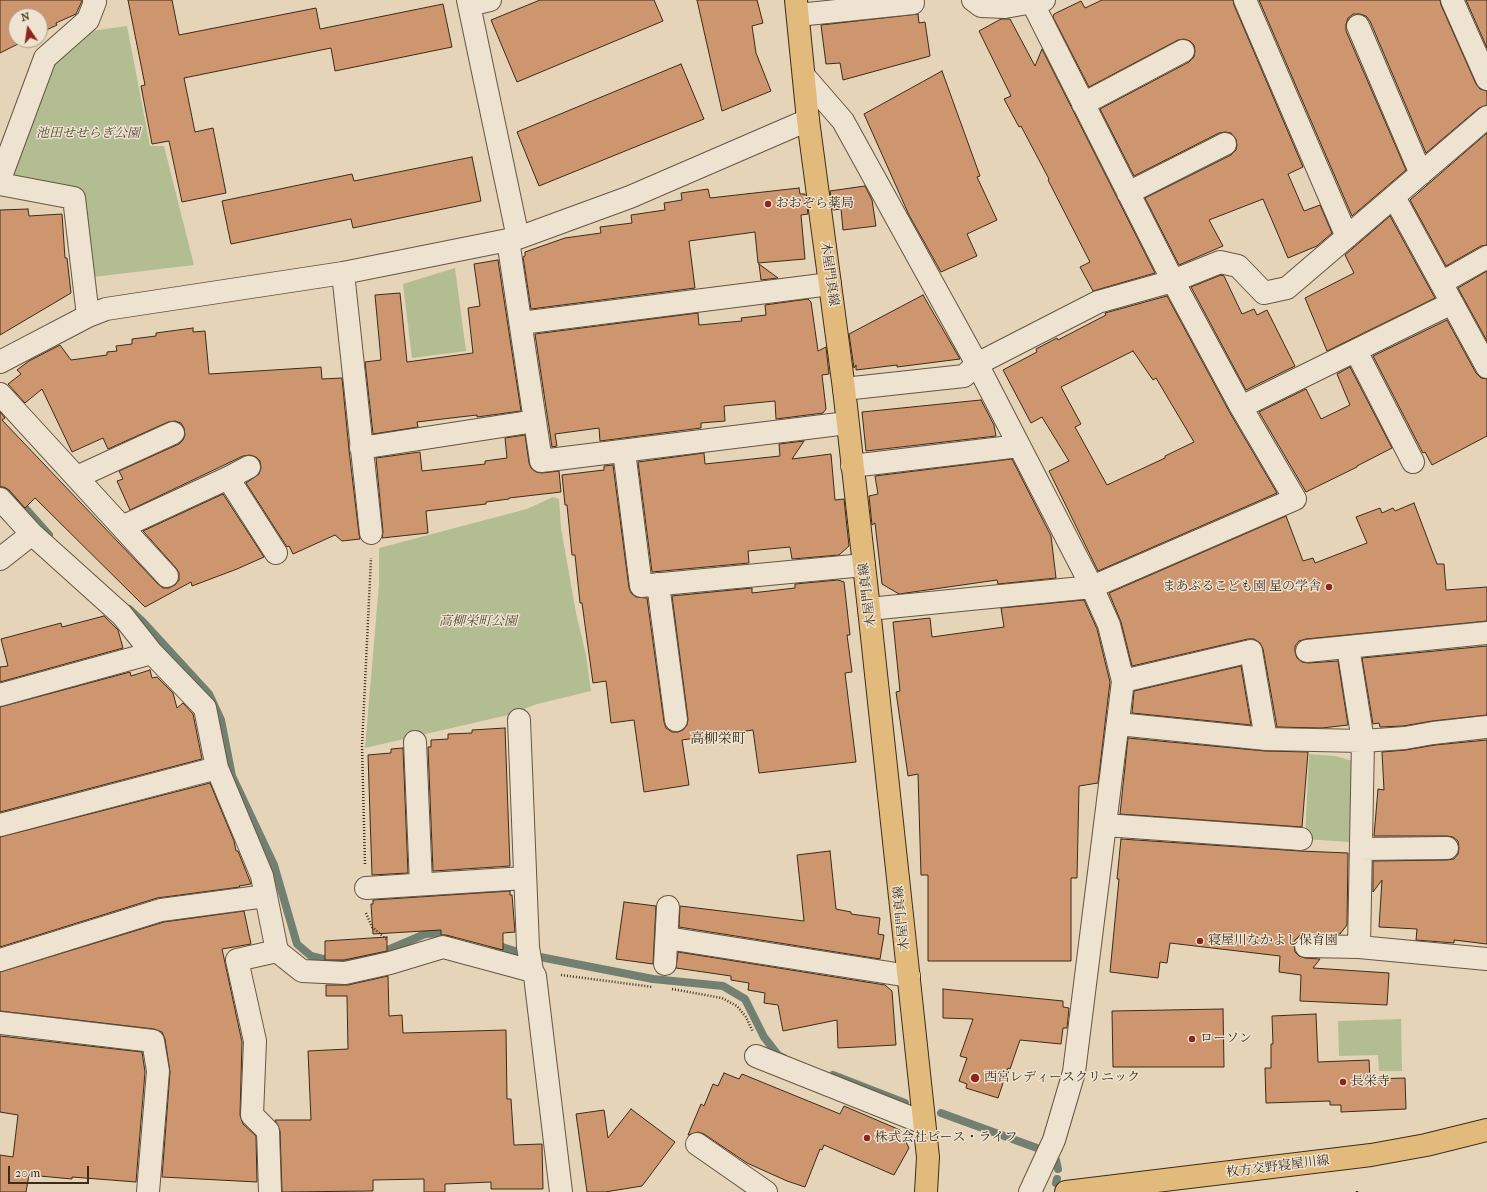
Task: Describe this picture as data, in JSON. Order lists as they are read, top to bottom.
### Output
{
  "streets": {
    "main road": ["木屋門真線", "枚方交野寝屋川線"]
  },
  "districts": ["高柳栄町"],
  "parks": ["池田せせらぎ公園", "高柳栄町公園"],
  "places": [
    "おおぞら薬局",
    "まあぶるこども園 星の学舎",
    "寝屋川なかよし保育園",
    "ローソン",
    "西宮レディースクリニック",
    "長栄寺",
    "株式会社ピース・ライフ"
  ],
  "scale_bar": "20 m",
  "north": "top"
}
